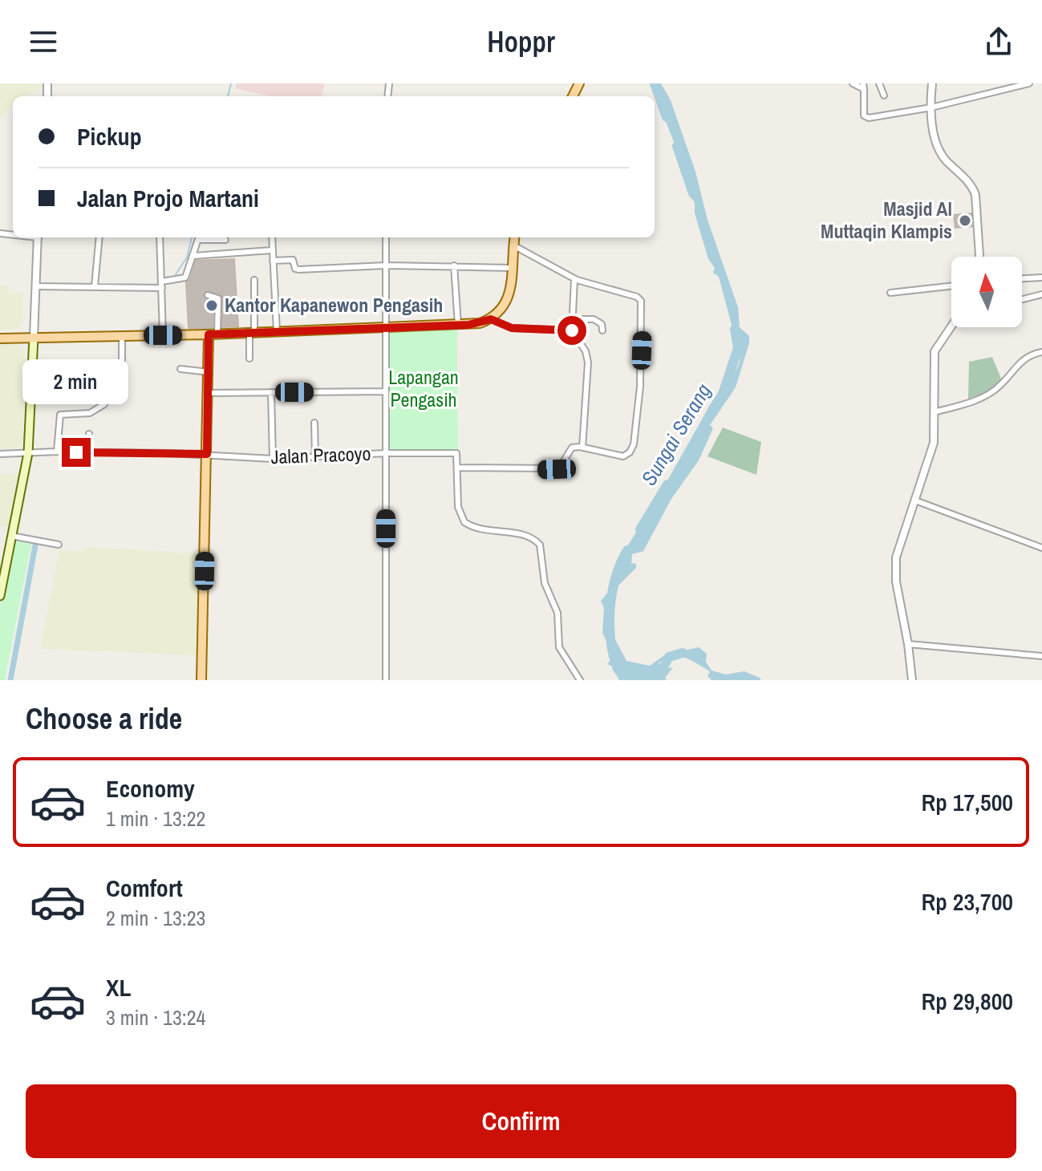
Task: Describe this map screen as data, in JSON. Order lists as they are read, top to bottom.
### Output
{
  "streets": {
    "street": ["Jalan Pracoyo"]
  },
  "water": ["Sungai Serang"],
  "parks": ["Lapangan Pengasih"],
  "places": ["Masjid Al Muttaqin Klampis", "Kantor Kapanewon Pengasih"],
  "north": "top",
  "page": {
    "header": "Hoppr",
    "banner": ["Pickup", "Jalan Projo Martani"],
    "bubble": "2 min",
    "heading": "Choose a ride",
    "list": [
      {
        "name": "Economy",
        "note": "1 min · 13:22",
        "value": "Rp 17,500"
      },
      {
        "name": "Comfort",
        "note": "2 min · 13:23",
        "value": "Rp 23,700"
      },
      {
        "name": "XL",
        "note": "3 min · 13:24",
        "value": "Rp 29,800"
      }
    ],
    "buttons": "Confirm"
  }
}
